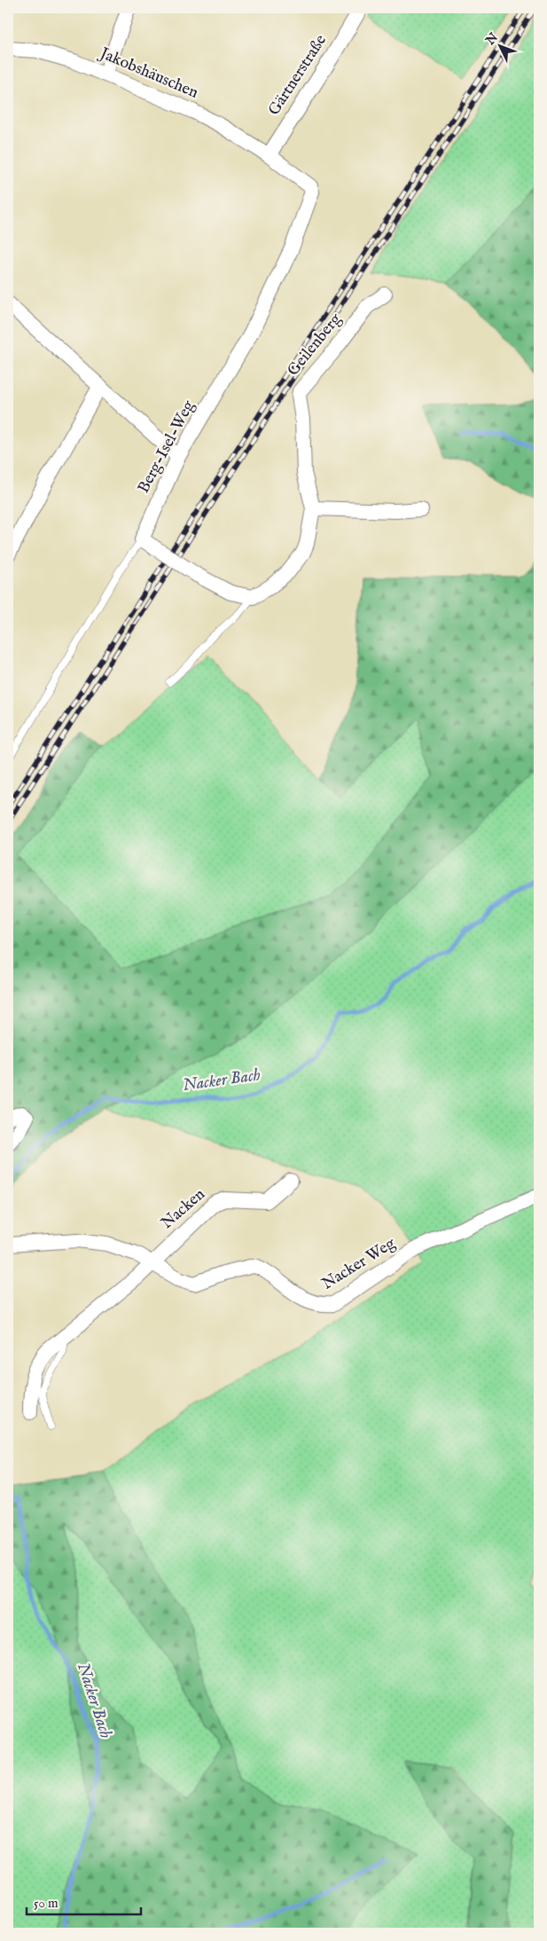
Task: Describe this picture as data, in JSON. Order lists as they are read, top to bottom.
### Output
{
  "streets": {
    "street": [
      "Jakobshäuschen",
      "Gärtnerstraße",
      "Geilenberg",
      "Berg-Isel-Weg",
      "Nacken",
      "Nacker Weg"
    ]
  },
  "crossings": [
    ["Jakobshäuschen", "Gärtnerstraße"],
    ["Jakobshäuschen", "Berg-Isel-Weg"],
    ["Gärtnerstraße", "Berg-Isel-Weg"],
    ["Nacken", "Nacker Weg"]
  ],
  "water": ["Nacker Bach"],
  "scale_bar": "50 m",
  "north": "top left"
}
